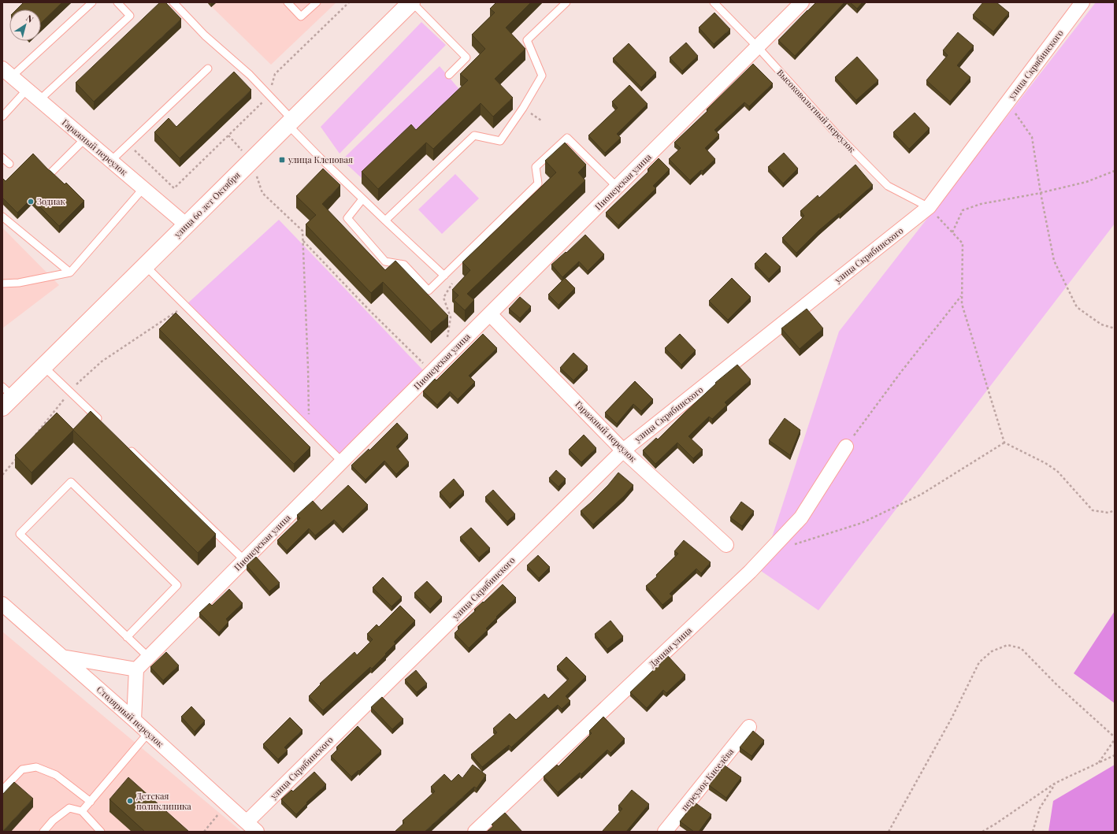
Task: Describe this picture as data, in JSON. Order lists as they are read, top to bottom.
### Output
{
  "streets": {
    "main road": ["улица 60 лет Октября"],
    "street": [
      "улица Скрябинского",
      "Гаражный переулок",
      "Пионерская улица",
      "Дачная улица",
      "Столярный переулок",
      "переулок Киселёва"
    ],
    "lane": ["Высоковольтный переулок"]
  },
  "crossings": [
    ["улица Скрябинского", "Высоковольтный переулок"],
    ["улица Скрябинского", "Гаражный переулок"],
    ["улица Скрябинского", "Столярный переулок"],
    ["Высоковольтный переулок", "Пионерская улица"],
    ["Гаражный переулок", "Пионерская улица"],
    ["Гаражный переулок", "улица 60 лет Октября"]
  ],
  "places": {
    "transit": ["улица Кленовая"],
    "other": ["Зодиак", "Детская поликлиника"]
  },
  "north": "top right"
}
